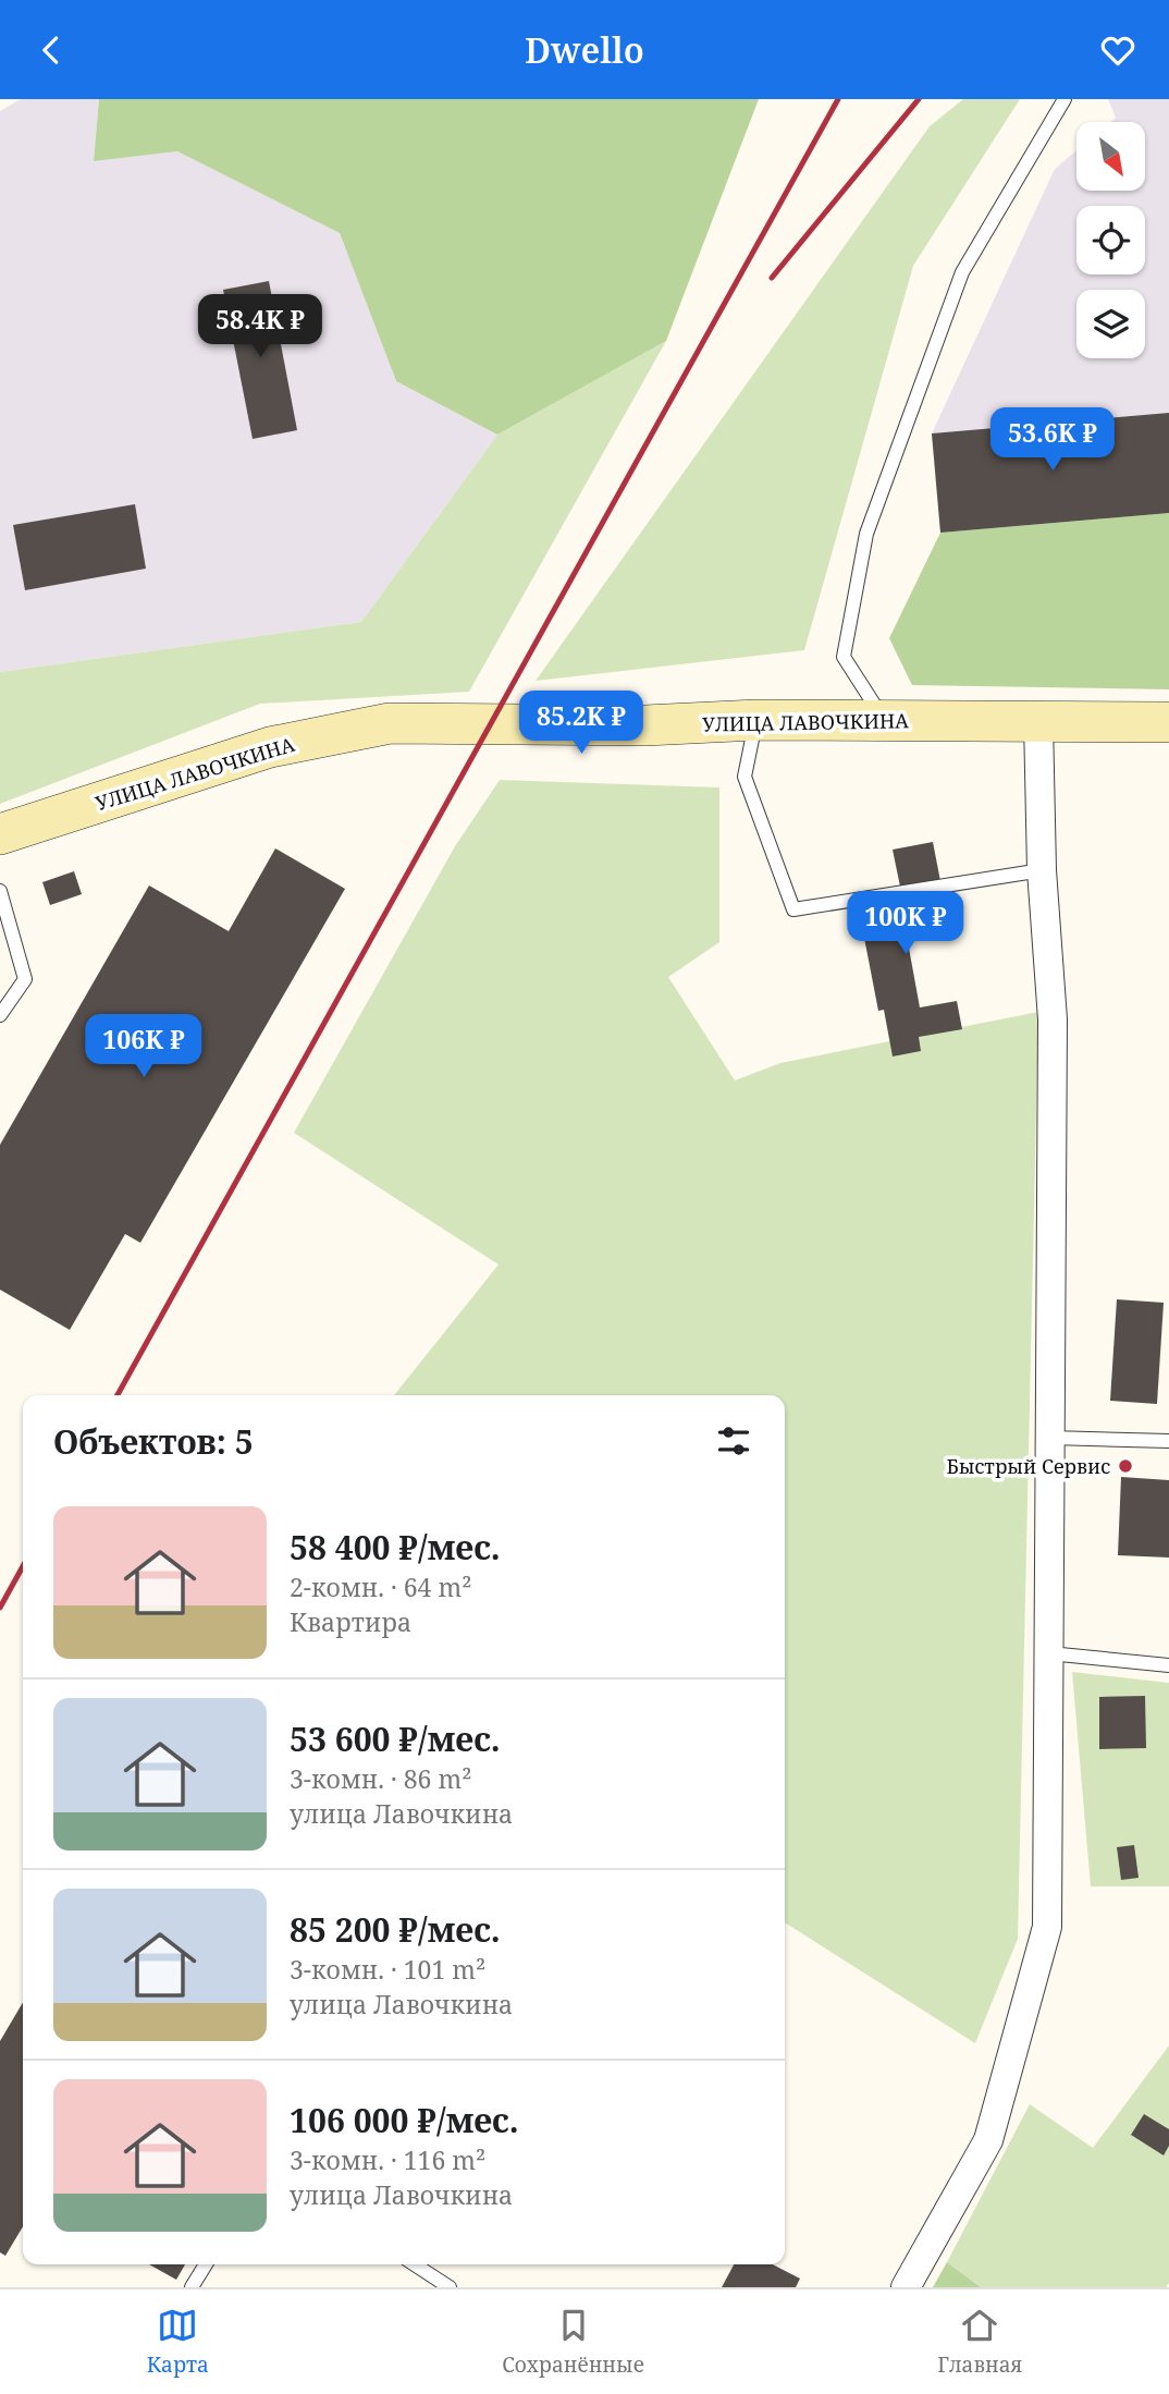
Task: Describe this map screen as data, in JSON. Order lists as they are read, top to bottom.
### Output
{
  "streets": {
    "main road": ["УЛИЦА ЛАВОЧКИНА"]
  },
  "places": ["Быстрый Сервис"],
  "north": "bottom right",
  "page": {
    "header": "Dwello",
    "price": [
      "58.4K ₽",
      "53.6K ₽",
      "85.2K ₽",
      "100K ₽",
      "106K ₽"
    ],
    "heading": "Объектов: 5",
    "list": [
      {
        "name": "58 400 ₽/мес.",
        "note": "2-комн. · 64 m² · Квартира"
      },
      {
        "name": "53 600 ₽/мес.",
        "note": "3-комн. · 86 m² · улица Лавочкина"
      },
      {
        "name": "85 200 ₽/мес.",
        "note": "3-комн. · 101 m² · улица Лавочкина"
      },
      {
        "name": "106 000 ₽/мес.",
        "note": "3-комн. · 116 m² · улица Лавочкина"
      }
    ],
    "tabs": ["Карта", "Сохранённые", "Главная"]
  }
}
